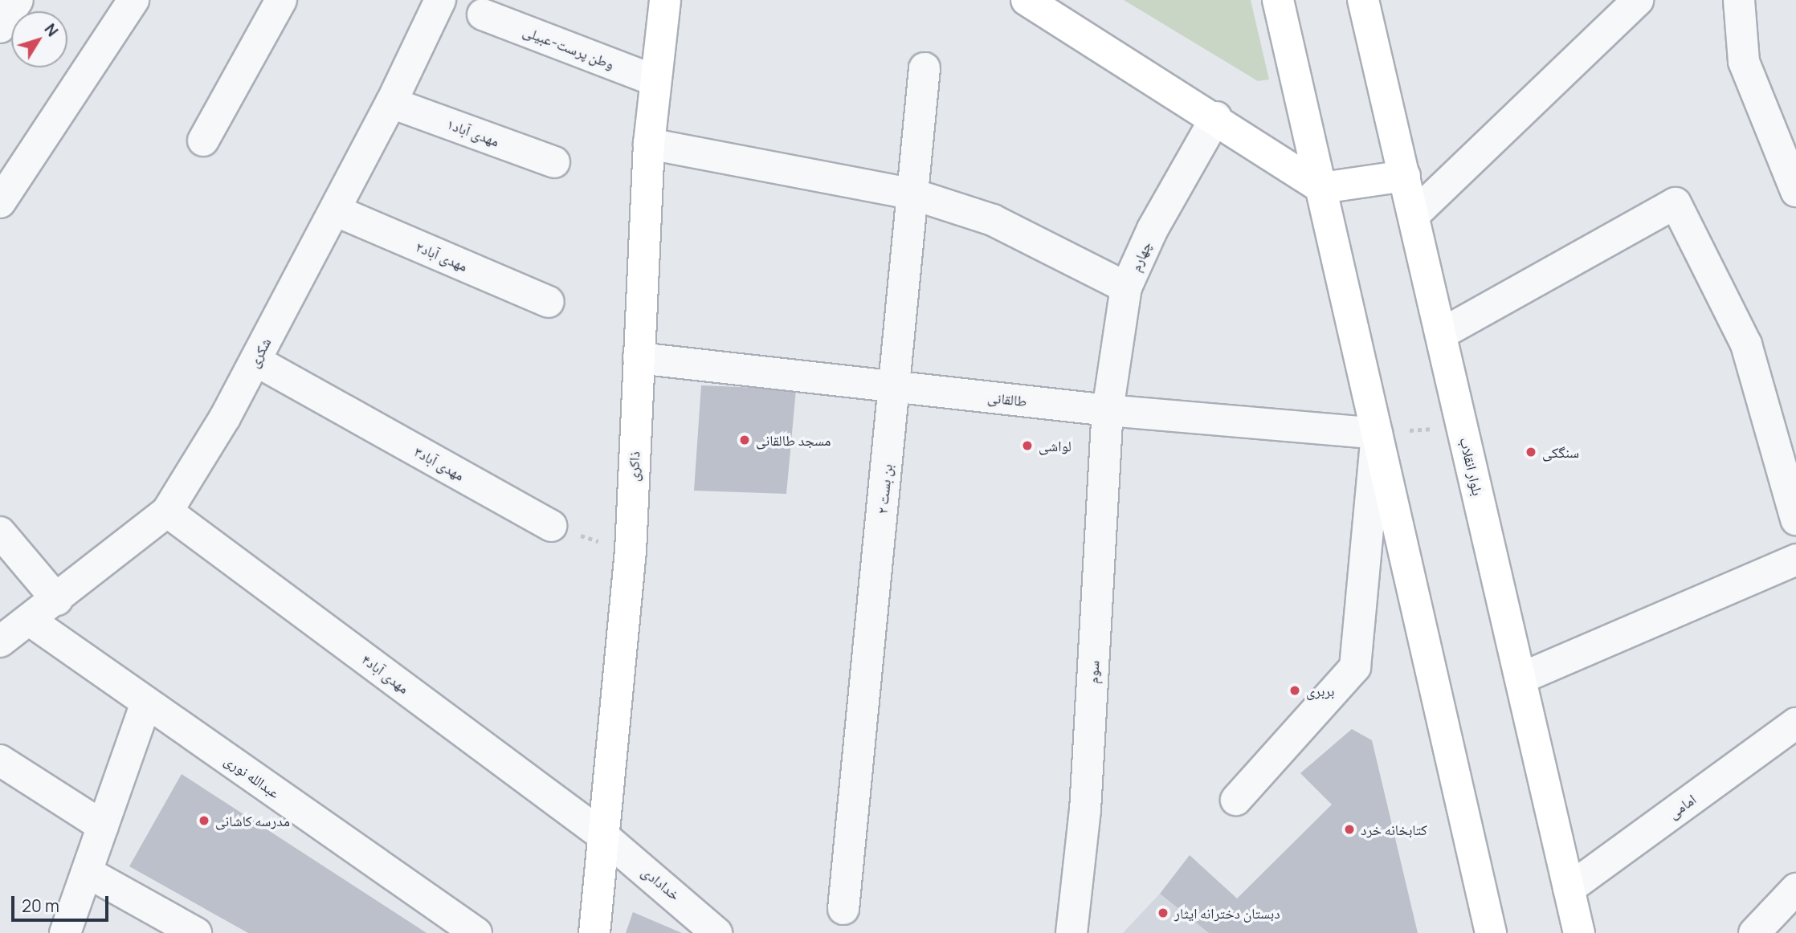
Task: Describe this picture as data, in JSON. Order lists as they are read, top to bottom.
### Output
{
  "streets": {
    "main road": ["ذاکری", "بلوار انقلاب"],
    "street": [
      "وطن پرست-عبیلی",
      "مهدی آباد۱",
      "مهدی آباد۲",
      "چهارم",
      "شکری",
      "طالقانی",
      "مهدی آباد۳",
      "بن بست ۲",
      "سوم",
      "مهدی آباد۴",
      "عبدالله نوری",
      "امامی",
      "خدادادی"
    ]
  },
  "crossings": [
    ["وطن پرست-عبیلی", "ذاکری"],
    ["مهدی آباد۱", "شکری"],
    ["مهدی آباد۲", "شکری"],
    ["چهارم", "طالقانی"],
    ["چهارم", "سوم"],
    ["شکری", "مهدی آباد۳"],
    ["شکری", "مهدی آباد۴"],
    ["شکری", "عبدالله نوری"],
    ["طالقانی", "ذاکری"],
    ["طالقانی", "بن بست ۲"],
    ["طالقانی", "سوم"],
    ["ذاکری", "مهدی آباد۴"],
    ["ذاکری", "خدادادی"],
    ["بلوار انقلاب", "امامی"],
    ["مهدی آباد۴", "خدادادی"]
  ],
  "places": [
    "مسجد طالقانی",
    "لواشی",
    "سنگکی",
    "بربری",
    "مدرسه کاشانی",
    "کتابخانه خرد",
    "دبستان دخترانه ایثار"
  ],
  "scale_bar": "20 m",
  "north": "top right"
}
